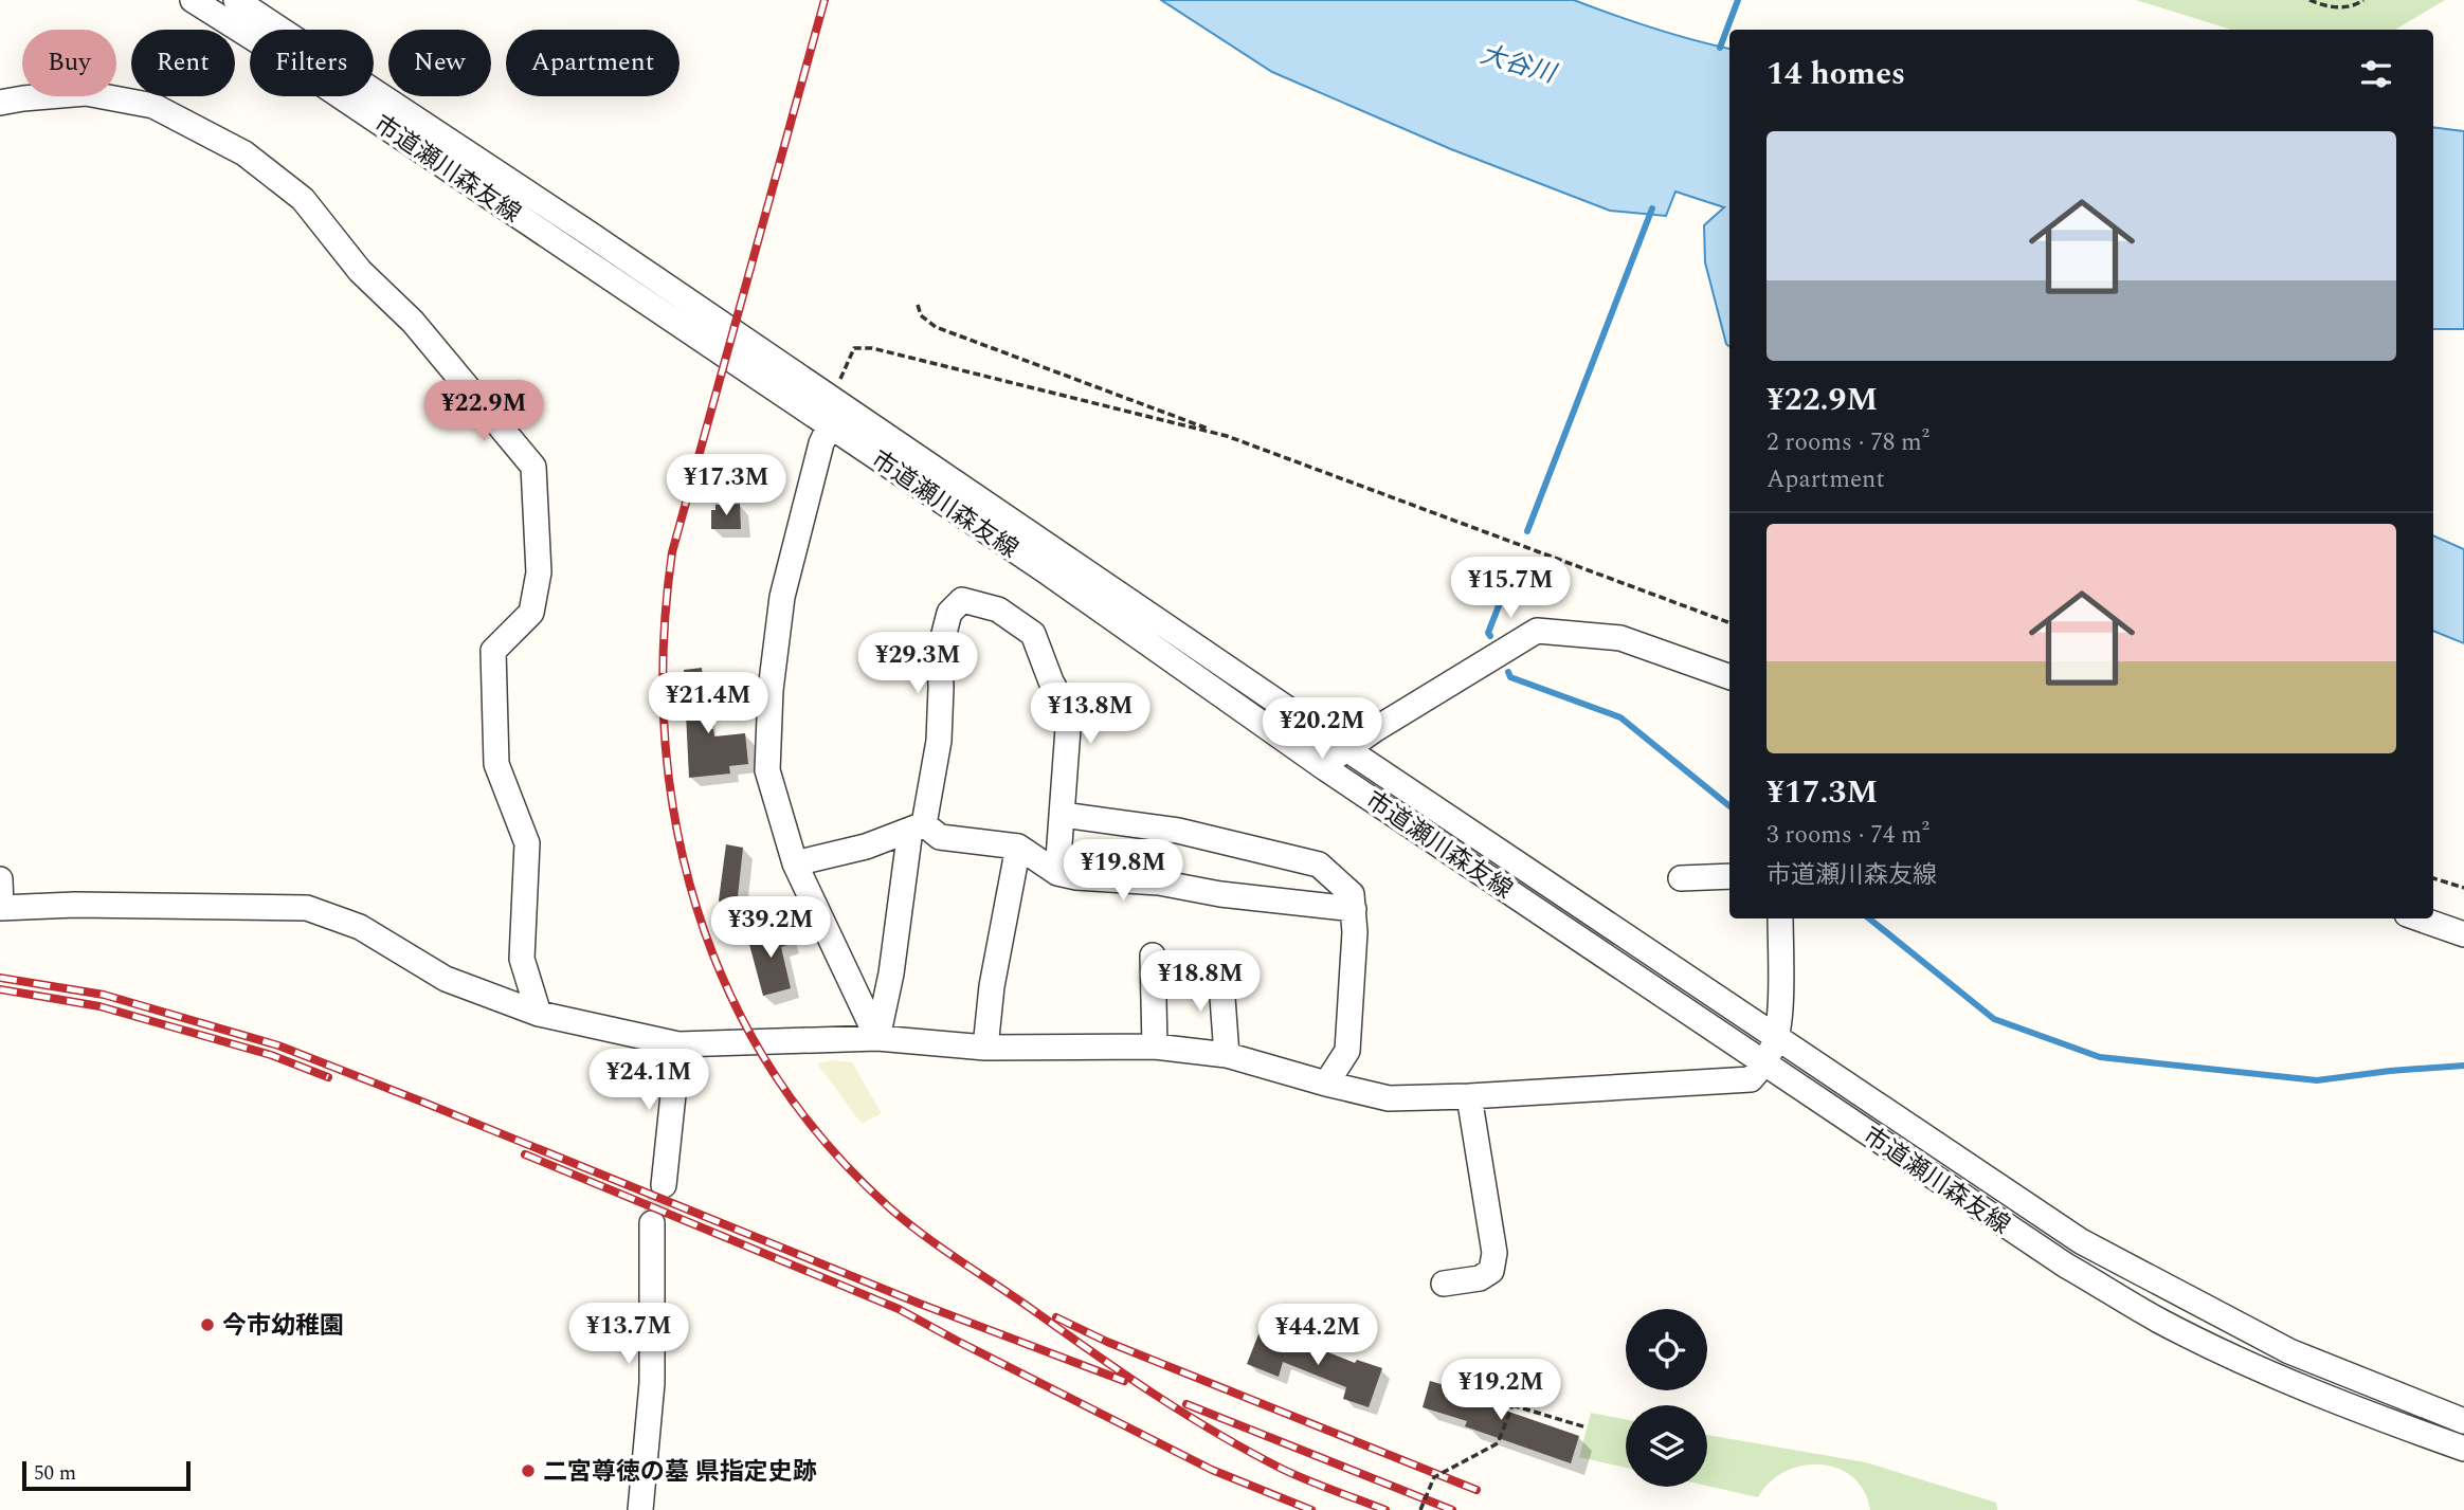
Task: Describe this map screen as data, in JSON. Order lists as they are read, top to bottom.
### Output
{
  "streets": {
    "street": ["市道瀬川森友線"]
  },
  "water": ["大谷川"],
  "places": ["今市幼稚園", "二宮尊徳の墓 県指定史跡"],
  "scale_bar": "50 m",
  "page": {
    "chip": [
      "Buy",
      "Rent",
      "Filters",
      "New",
      "Apartment"
    ],
    "heading": "14 homes",
    "list": [
      {
        "name": "¥22.9M",
        "note": "2 rooms · 78 m² · Apartment"
      },
      {
        "name": "¥17.3M",
        "note": "3 rooms · 74 m² · 市道瀬川森友線"
      }
    ],
    "price": [
      "¥22.9M",
      "¥17.3M",
      "¥15.7M",
      "¥29.3M",
      "¥21.4M",
      "¥13.8M",
      "¥20.2M",
      "¥19.8M",
      "¥39.2M",
      "¥18.8M",
      "¥24.1M",
      "¥13.7M",
      "¥44.2M",
      "¥19.2M"
    ],
    "scale": "50 m"
  }
}
